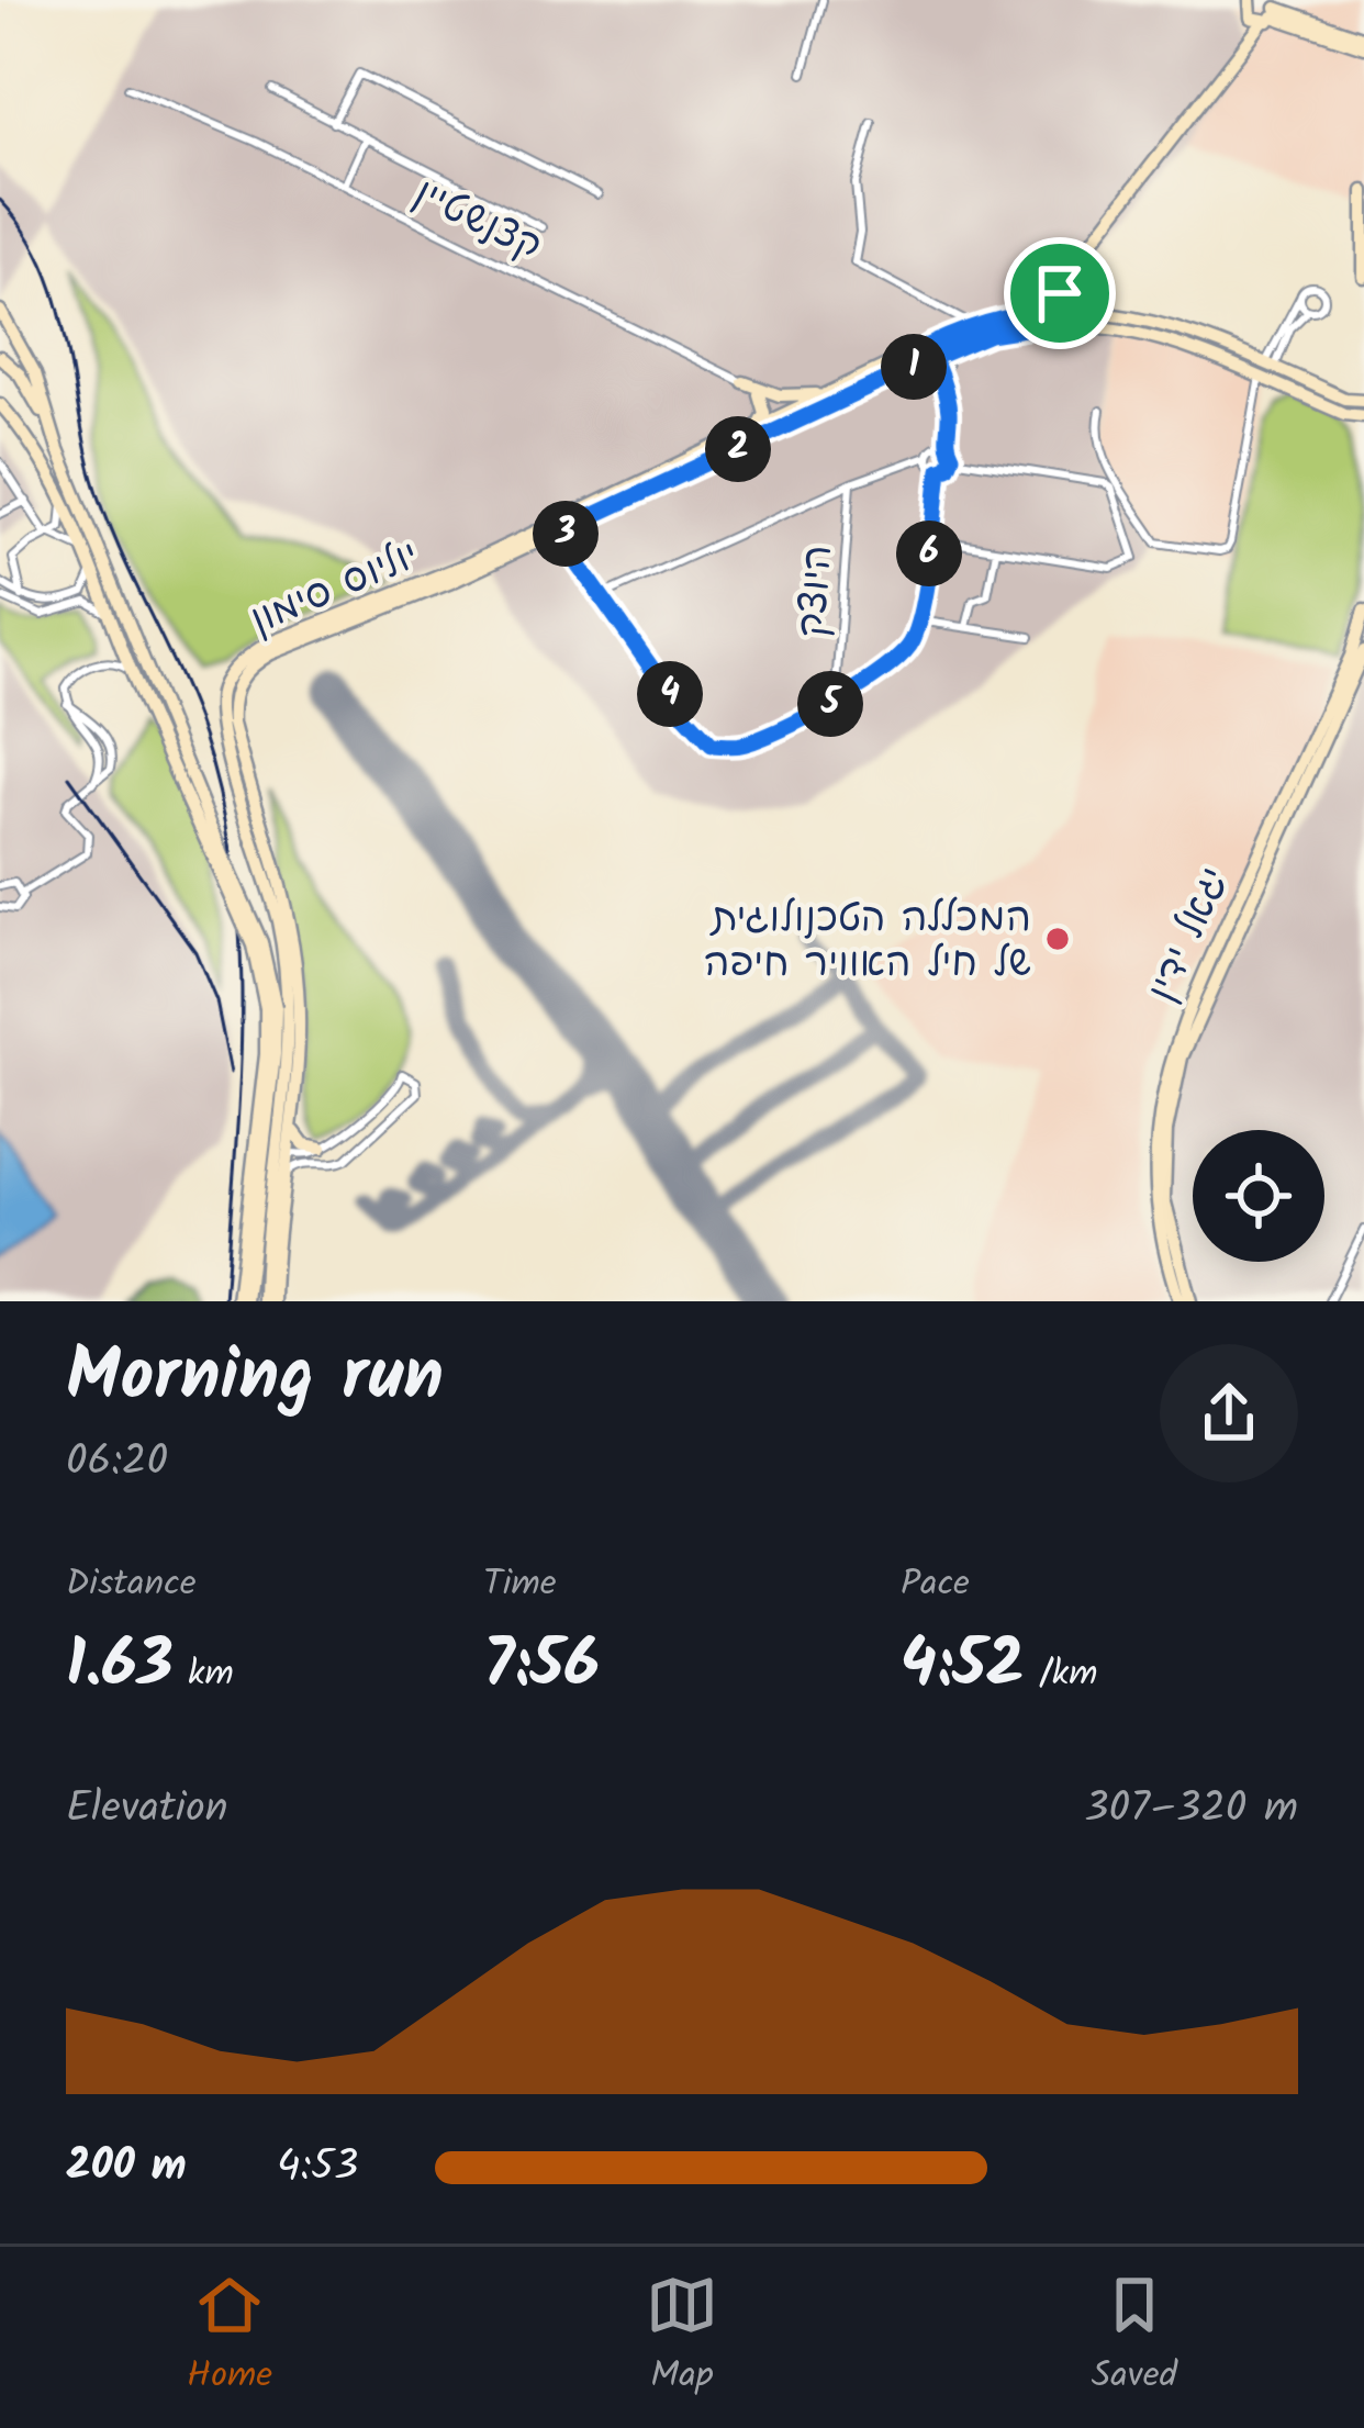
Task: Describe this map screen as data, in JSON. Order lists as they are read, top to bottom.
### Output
{
  "streets": {
    "street": [
      "קצנשטיין",
      "יוליוס סימון",
      "היוצק",
      "יגאל ידין"
    ]
  },
  "crossings": [
    ["קצנשטיין", "יוליוס סימון"]
  ],
  "places": ["המכללה הטכנולוגית של חיל האוויר חיפה"],
  "page": {
    "pins": [
      "1",
      "2",
      "3",
      "6",
      "4",
      "5"
    ],
    "heading": ["Morning run", "06:20"],
    "stats": [
      ["Distance", "1.63 km"],
      ["Time", "7:56"],
      ["Pace", "4:52 /km"]
    ],
    "chart": ["Elevation", "307–320 m"],
    "list": [
      {
        "name": "200 m",
        "note": "4:53"
      }
    ],
    "tabs": ["Home", "Map", "Saved"]
  }
}
